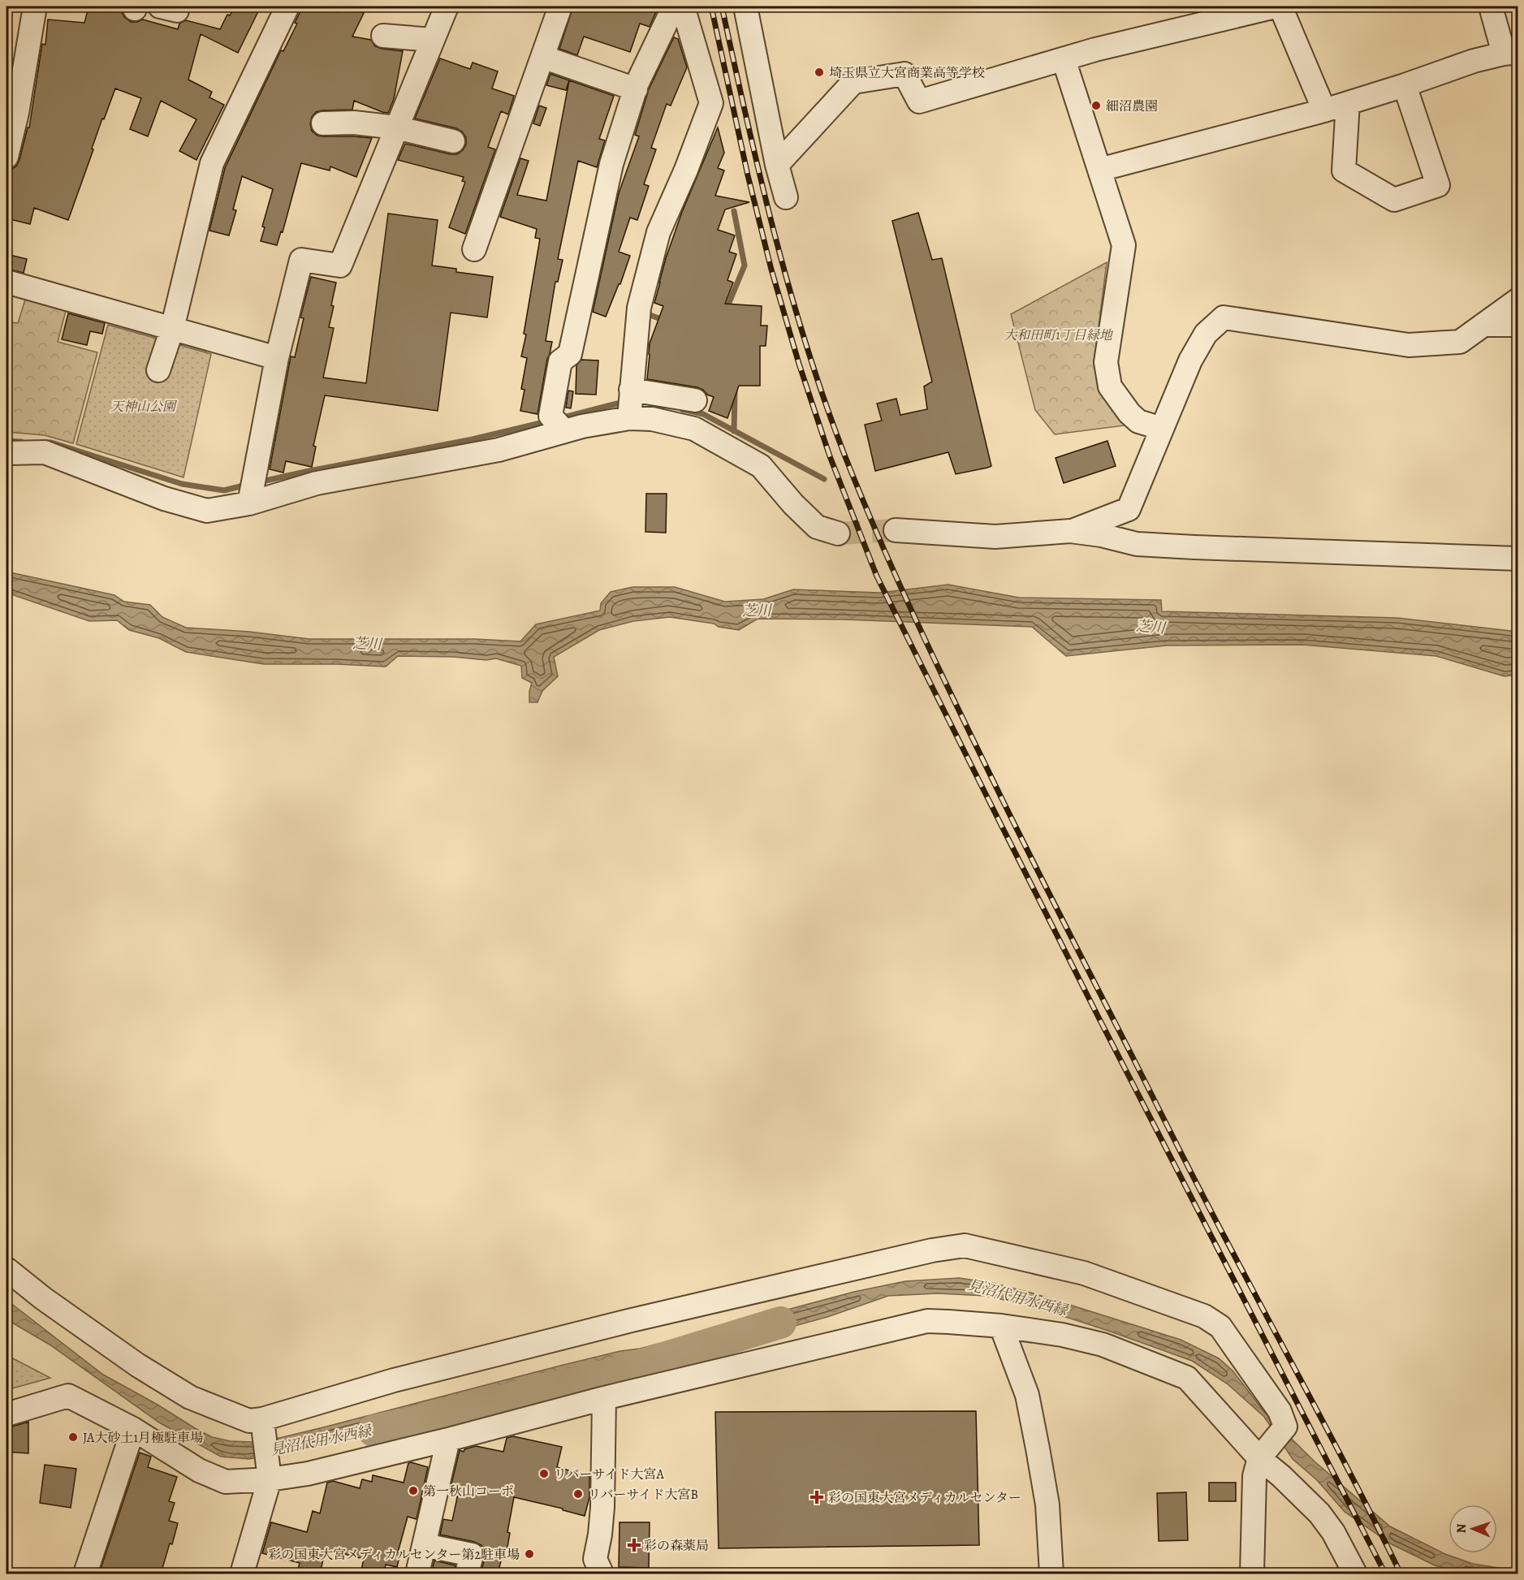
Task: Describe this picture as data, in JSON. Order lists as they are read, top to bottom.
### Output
{
  "water": ["芝川", "見沼代用水西縁", "見沼代用水西緑"],
  "parks": ["大和田町1丁目緑地", "天神山公園"],
  "places": {
    "other": [
      "埼玉県立大宮商業高等学校",
      "細沼農園",
      "JA大砂土1月極駐車場",
      "リバーサイド大宮A",
      "第一秋山コーポ",
      "リバーサイド大宮B",
      "彩の国東大宮メディカルセンター第2駐車場"
    ],
    "health": ["彩の国東大宮メディカルセンター", "彩の森薬局"]
  },
  "north": "left"
}
